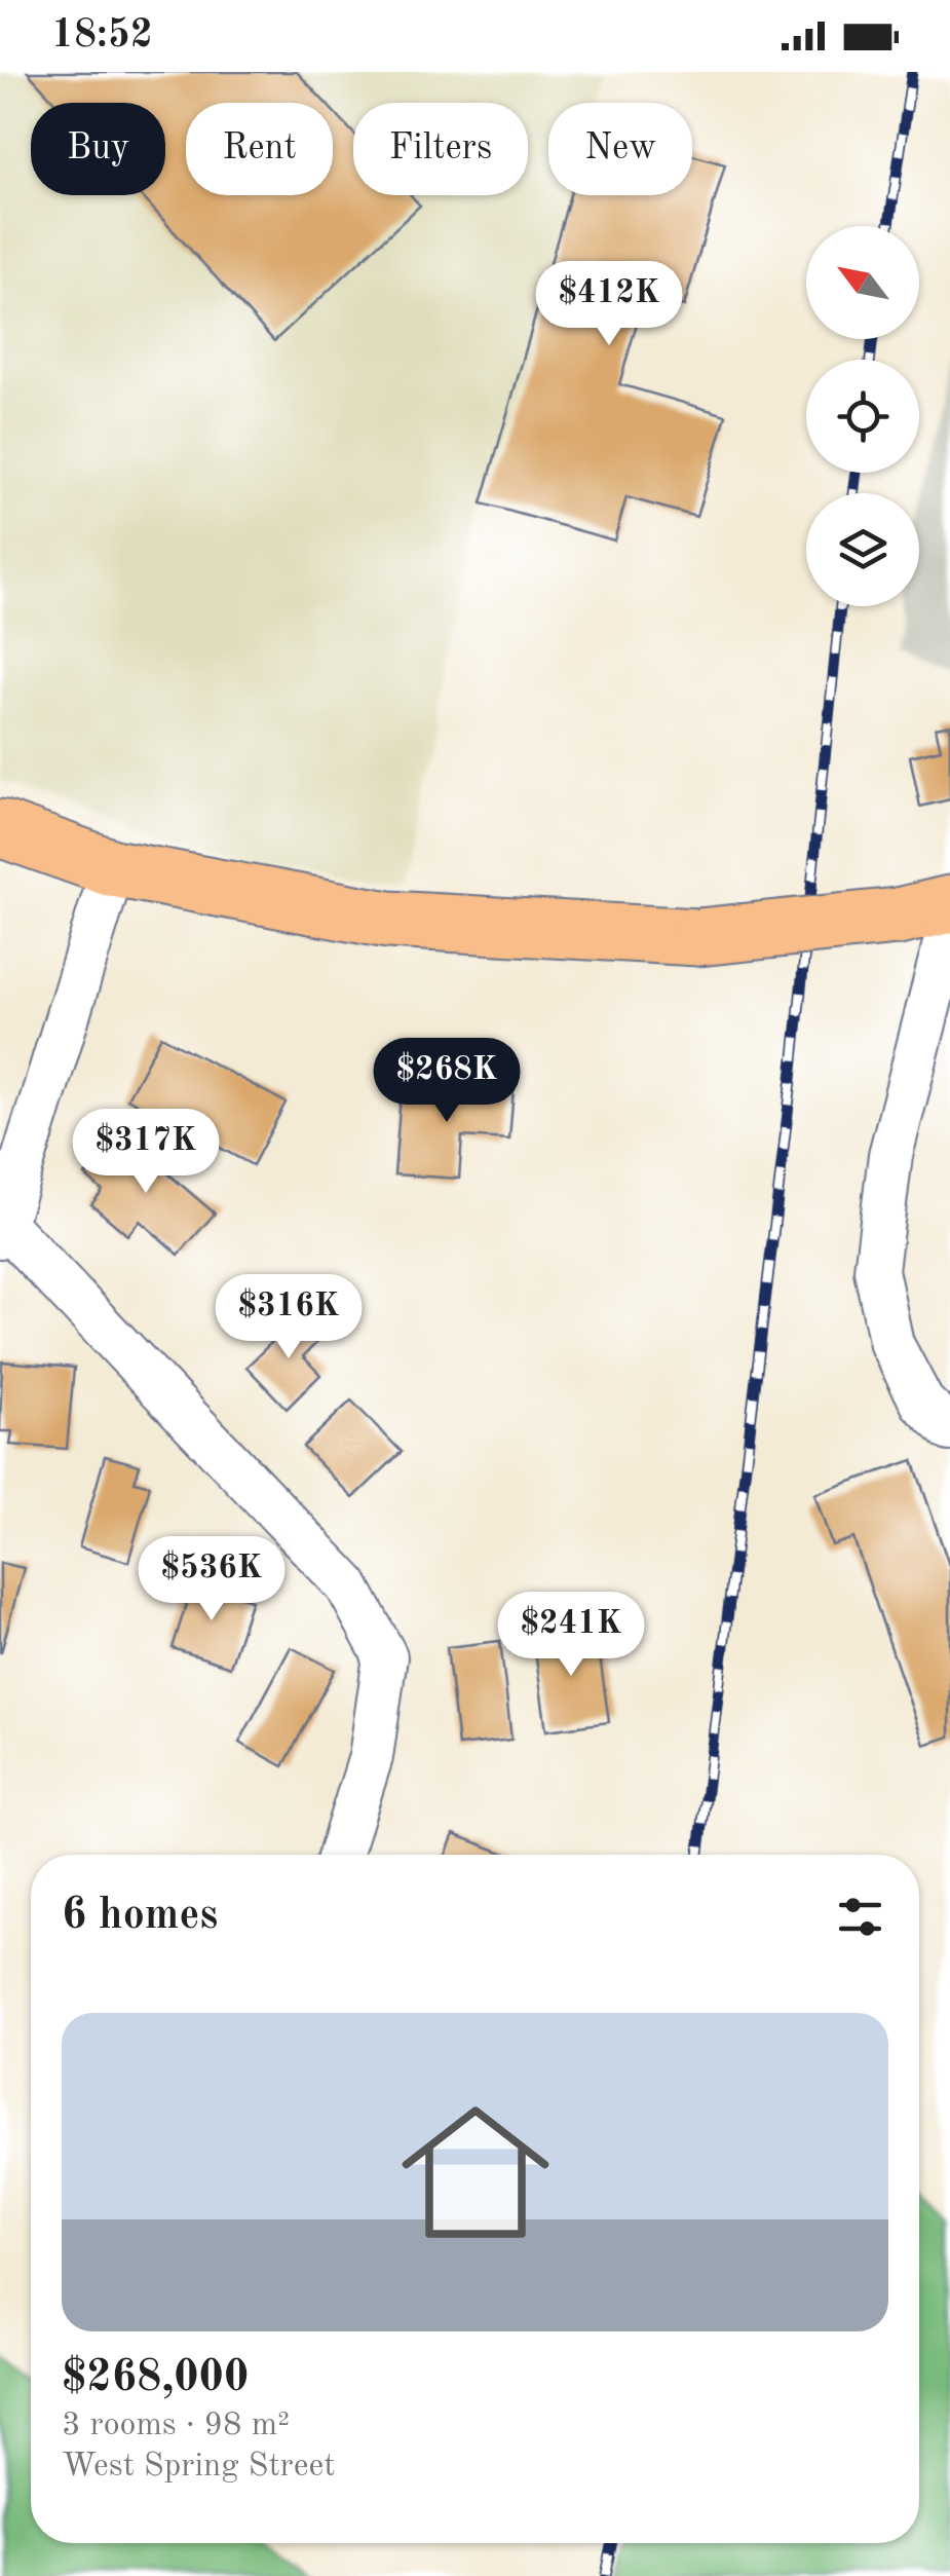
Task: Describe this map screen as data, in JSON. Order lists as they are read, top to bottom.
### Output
{
  "north": "top left",
  "page": {
    "status": "18:52",
    "chip": [
      "Buy",
      "Rent",
      "Filters",
      "New"
    ],
    "price": [
      "$412K",
      "$268K",
      "$317K",
      "$316K",
      "$536K",
      "$241K"
    ],
    "heading": "6 homes",
    "list": [
      {
        "name": "$268,000",
        "note": "3 rooms · 98 m² · West Spring Street"
      }
    ]
  }
}
